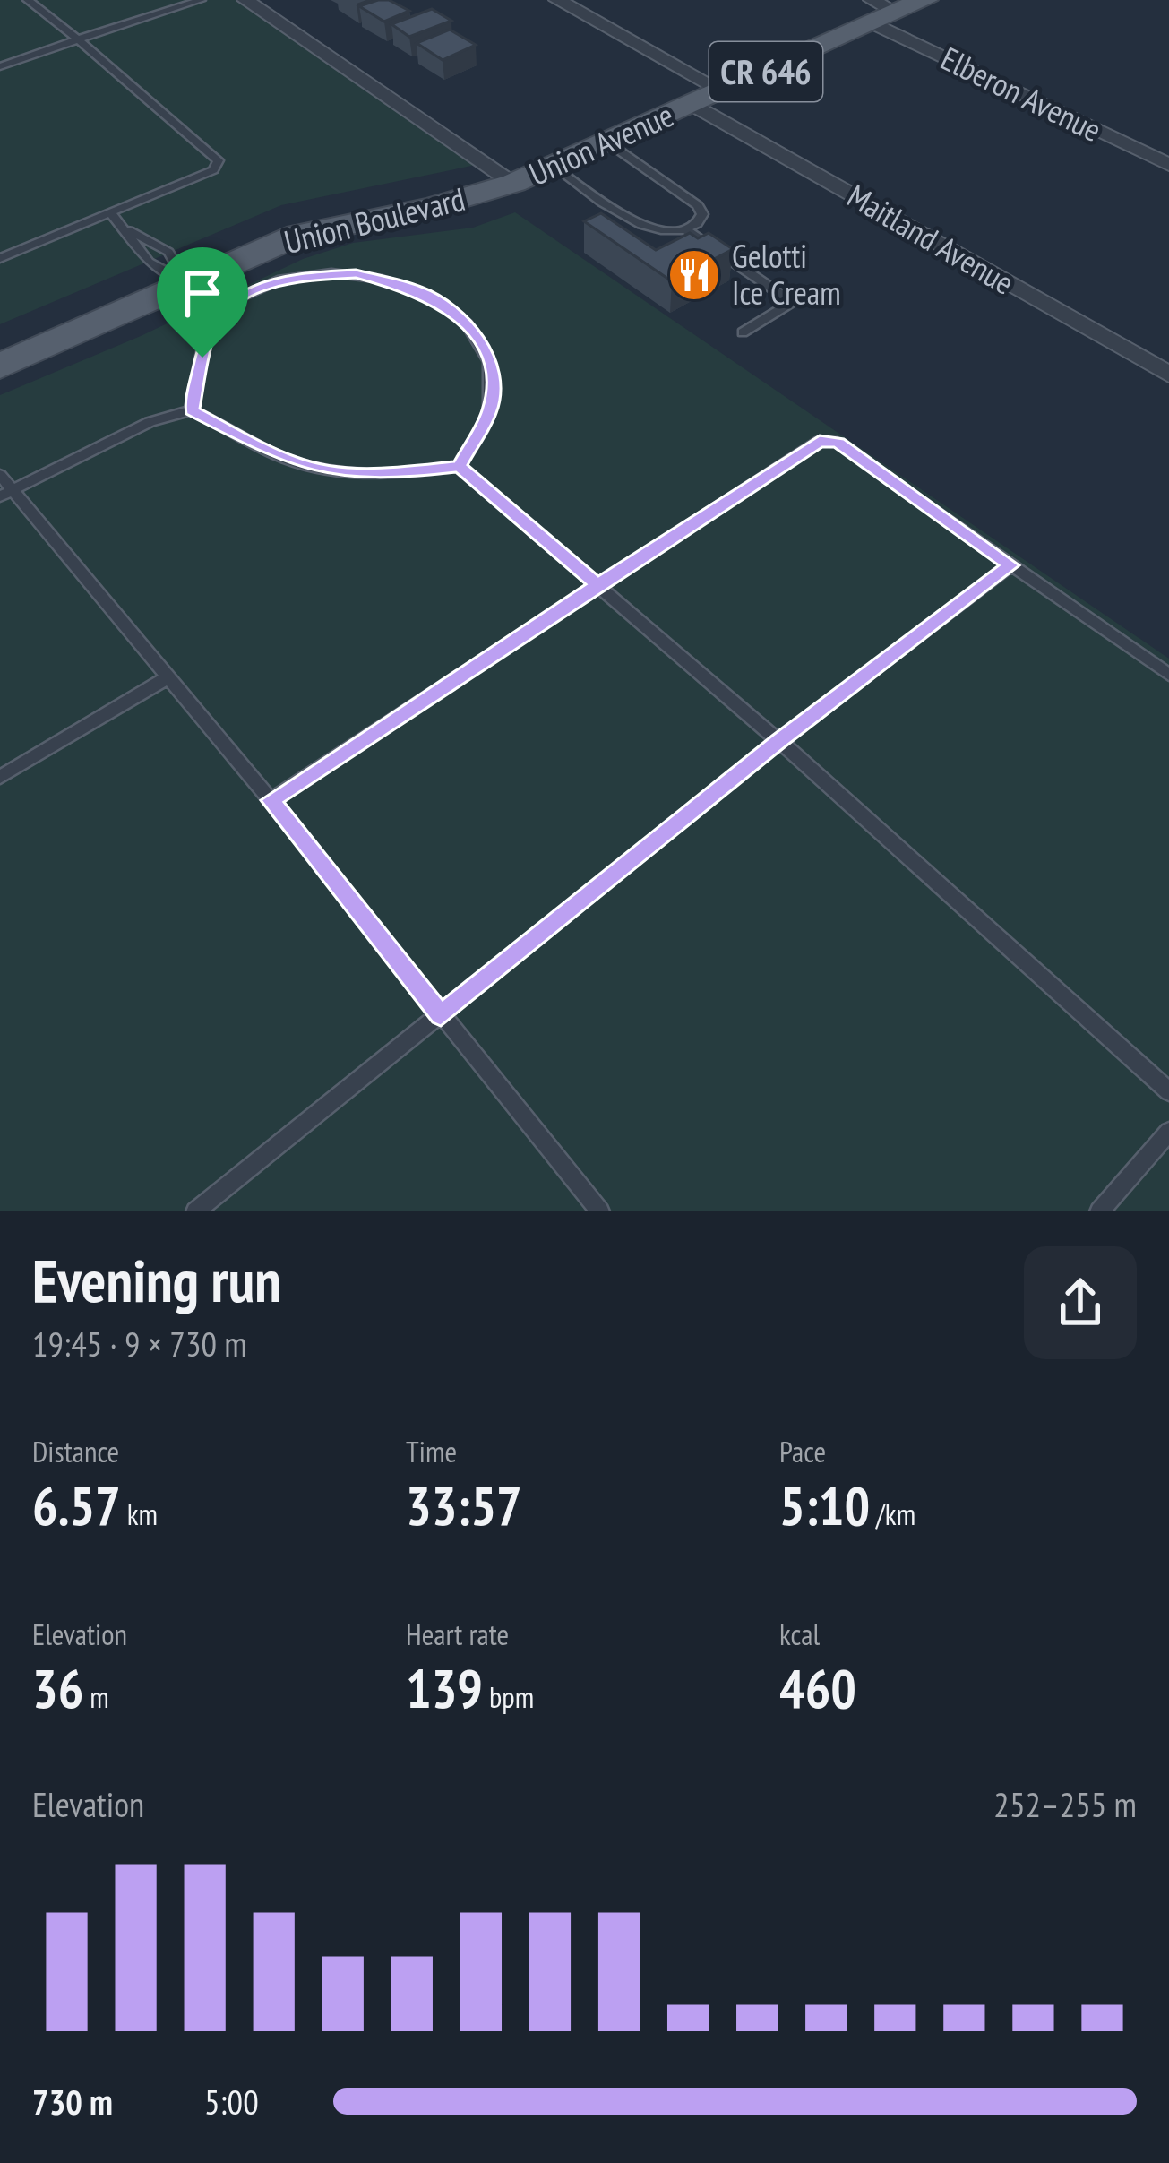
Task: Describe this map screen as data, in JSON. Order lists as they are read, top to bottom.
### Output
{
  "streets": {
    "main road": ["CR 646", "Union Avenue", "Union Boulevard"],
    "street": ["Elberon Avenue", "Maitland Avenue"]
  },
  "crossings": [
    ["Elberon Avenue", "Union Avenue"],
    ["Union Avenue", "Union Boulevard"],
    ["Union Avenue", "Maitland Avenue"]
  ],
  "places": {
    "restaurant": ["Gelotti Ice Cream"]
  },
  "page": {
    "heading": ["Evening run", "19:45 · 9 × 730 m"],
    "stats": [
      ["Distance", "6.57 km"],
      ["Time", "33:57"],
      ["Pace", "5:10 /km"],
      ["Elevation", "36 m"],
      ["Heart rate", "139 bpm"],
      ["kcal", "460"]
    ],
    "chart": ["Elevation", "252–255 m"],
    "list": [
      {
        "name": "730 m",
        "note": "5:00"
      }
    ]
  }
}
